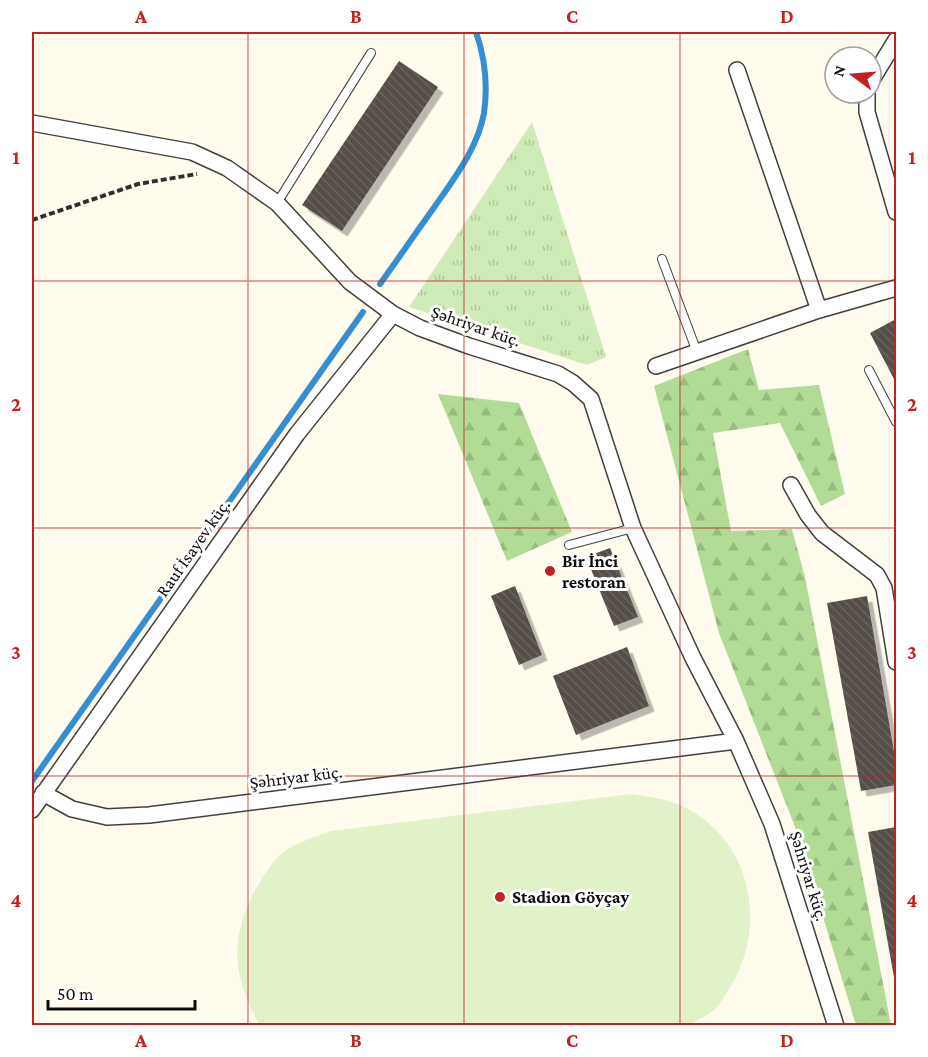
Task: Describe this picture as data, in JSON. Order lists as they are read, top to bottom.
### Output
{
  "streets": {
    "street": ["Şəhriyar küç.", "Rauf İsayev küç."]
  },
  "crossings": [
    ["Şəhriyar küç.", "Rauf İsayev küç."]
  ],
  "places": ["Bir İnci restoran", "Stadion Göyçay"],
  "scale_bar": "50 m",
  "north": "left",
  "grid": {
    "columns": [
      "A",
      "B",
      "C",
      "D"
    ],
    "rows": [
      "1",
      "2",
      "3",
      "4"
    ]
  }
}
